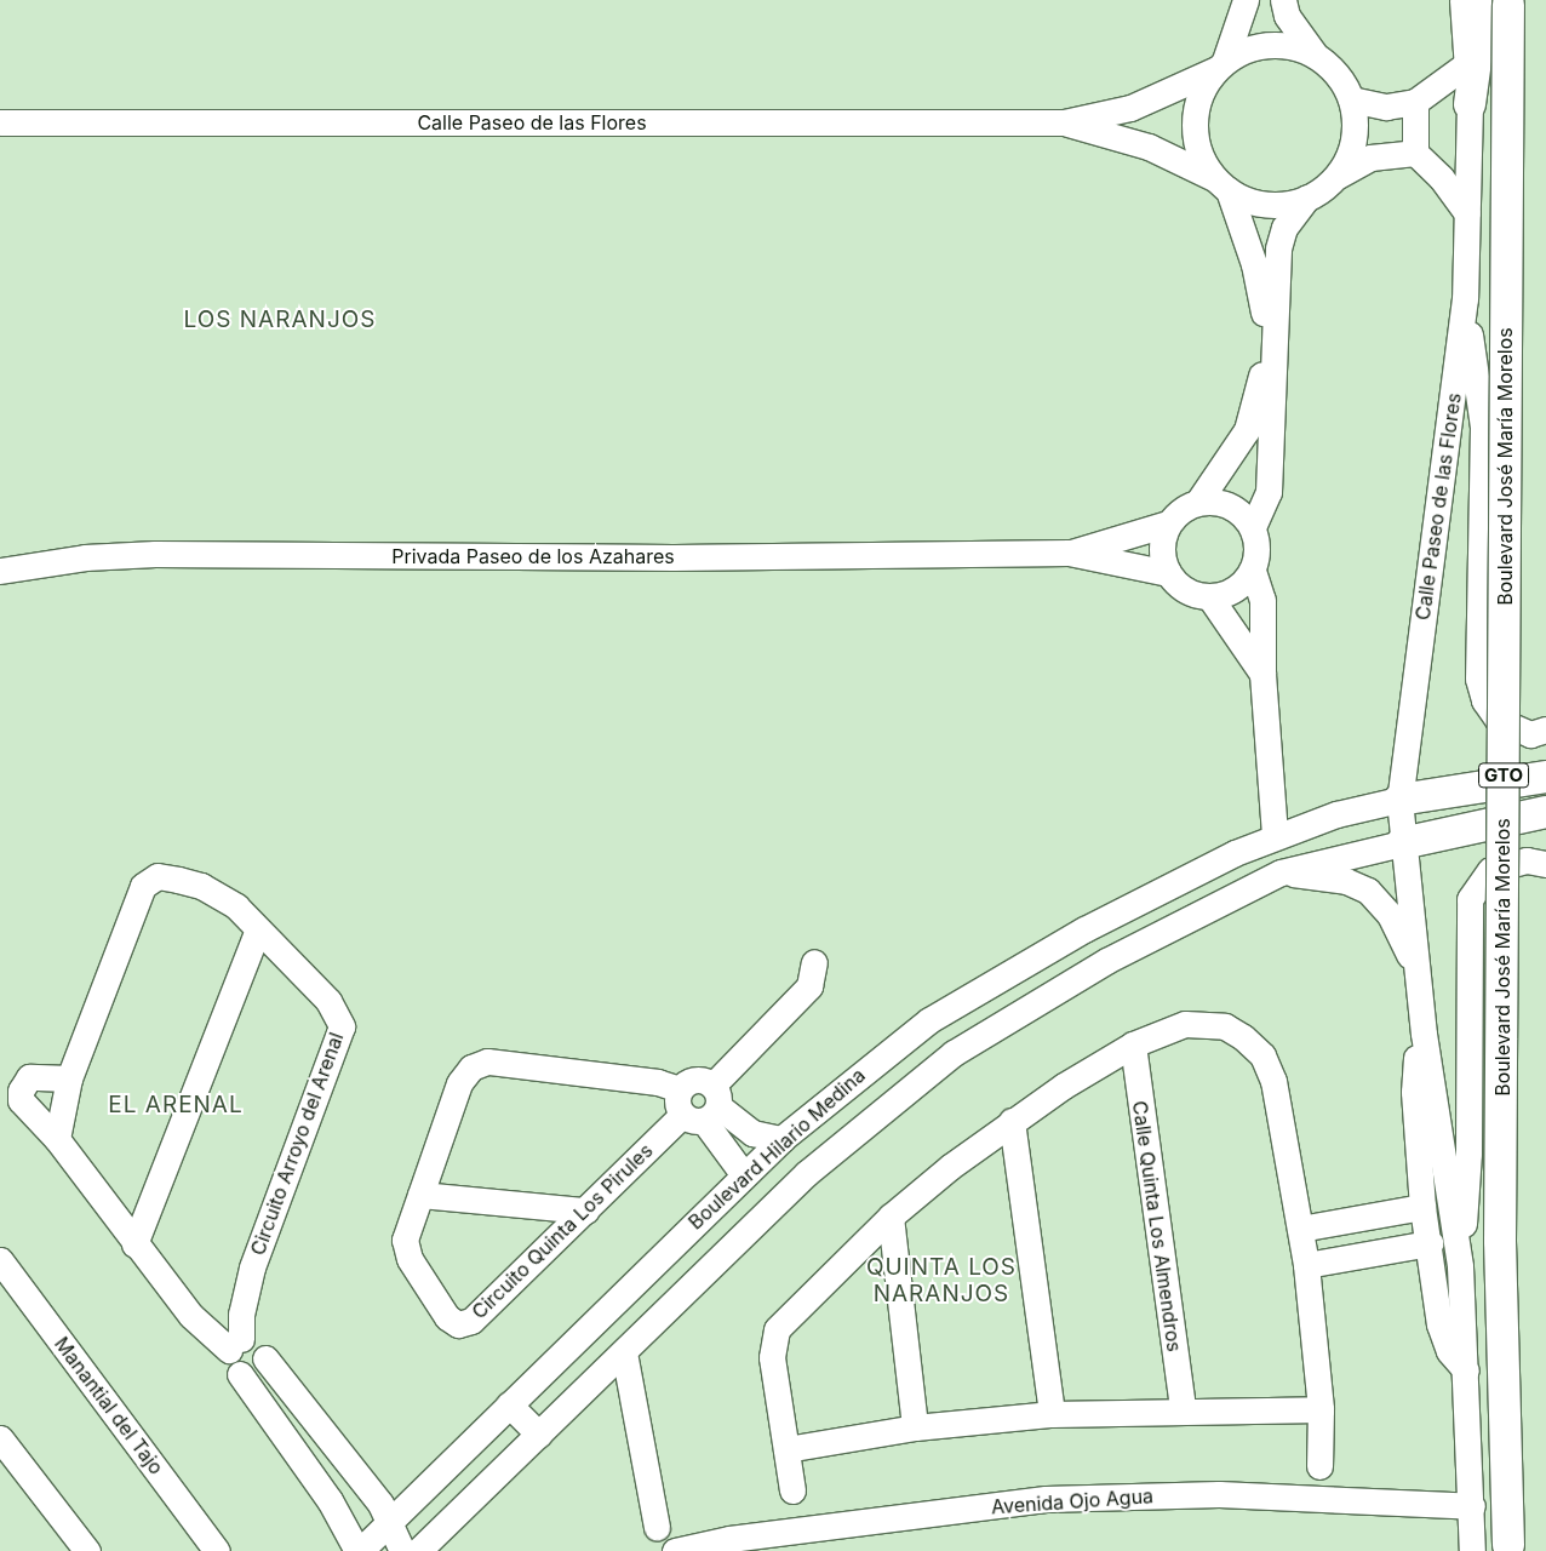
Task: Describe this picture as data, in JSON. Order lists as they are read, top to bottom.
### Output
{
  "streets": {
    "main road": ["Boulevard José María Morelos", "GTO", "Boulevard Hilario Medina"],
    "street": [
      "Calle Paseo de las Flores",
      "Privada Paseo de los Azahares",
      "Circuito Arroyo del Arenal",
      "Calle Quinta Los Almendros",
      "Circuito Quinta Los Pirules",
      "Manantial del Tajo",
      "Avenida Ojo Agua"
    ]
  },
  "crossings": [
    ["Calle Paseo de las Flores", "Boulevard Hilario Medina"],
    ["Boulevard Hilario Medina", "Circuito Quinta Los Pirules"]
  ],
  "districts": ["LOS NARANJOS", "EL ARENAL", "QUINTA LOS NARANJOS"]
}
